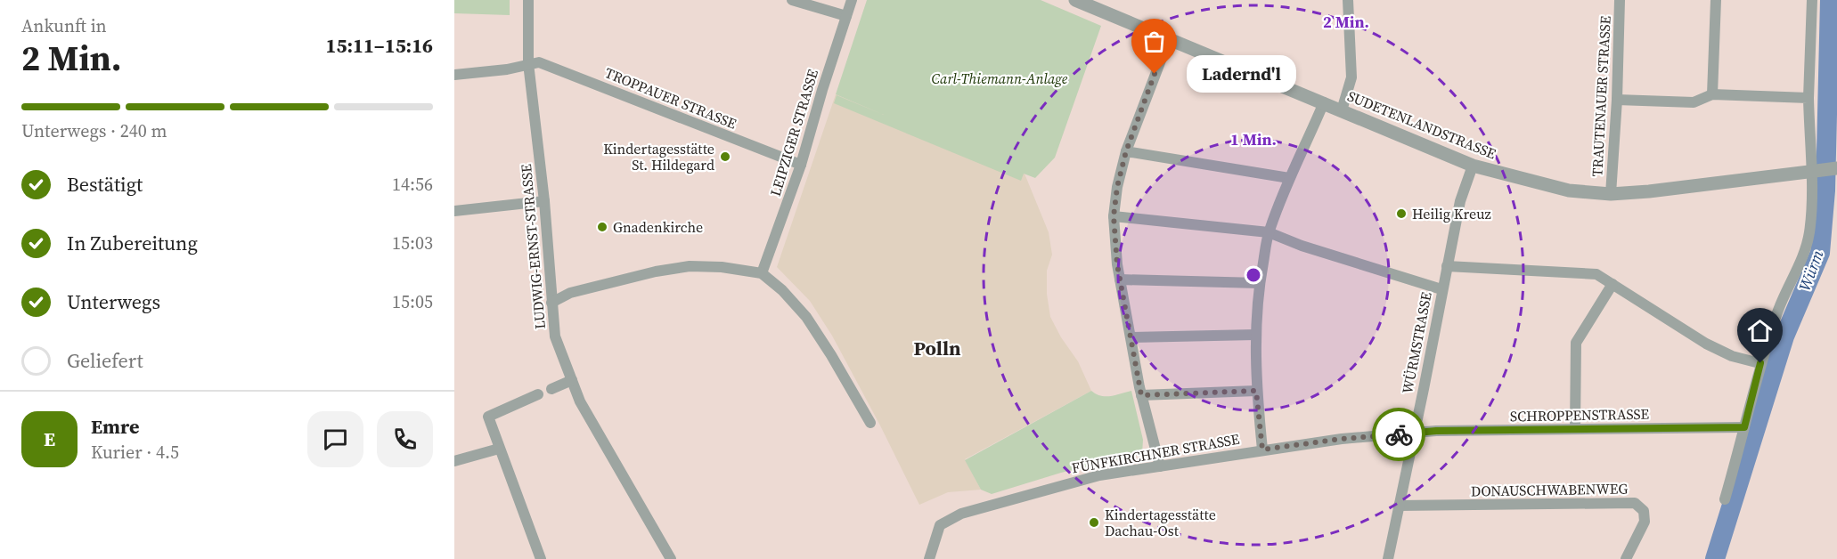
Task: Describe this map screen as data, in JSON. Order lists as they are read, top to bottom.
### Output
{
  "streets": {
    "street": [
      "TRAUTENAUER STRASSE",
      "TROPPAUER STRASSE",
      "SUDETENLANDSTRASSE",
      "LEIPZIGER STRASSE",
      "LUDWIG-ERNST-STRASSE",
      "WÜRMSTRASSE",
      "SCHROPPENSTRASSE",
      "FÜNFKIRCHNER STRASSE",
      "DONAUSCHWABENWEG"
    ]
  },
  "crossings": [
    ["TRAUTENAUER STRASSE", "SUDETENLANDSTRASSE"],
    ["TROPPAUER STRASSE", "LEIPZIGER STRASSE"],
    ["TROPPAUER STRASSE", "LUDWIG-ERNST-STRASSE"],
    ["SUDETENLANDSTRASSE", "WÜRMSTRASSE"],
    ["WÜRMSTRASSE", "SCHROPPENSTRASSE"],
    ["WÜRMSTRASSE", "FÜNFKIRCHNER STRASSE"],
    ["WÜRMSTRASSE", "DONAUSCHWABENWEG"],
    ["SCHROPPENSTRASSE", "FÜNFKIRCHNER STRASSE"]
  ],
  "districts": ["Polln"],
  "water": ["Würm"],
  "parks": ["Carl-Thiemann-Anlage"],
  "places": [
    "Ladernd'l",
    "Kindertagesstätte St. Hildegard",
    "Heilig Kreuz",
    "Gnadenkirche",
    "Kindertagesstätte Dachau-Ost"
  ],
  "page": {
    "heading": ["2 Min.", "Ankunft in", "15:11–15:16"],
    "panel": ["Emre", "Kurier · 4.5"],
    "bubble": "Ladernd'l",
    "bar": "Unterwegs · 240 m",
    "list": [
      ["Bestätigt", "14:56"],
      ["In Zubereitung", "15:03"],
      ["Unterwegs", "15:05"],
      "Geliefert"
    ],
    "round": "E"
  },
  "rings": ["2 Min.", "1 Min."]
}
